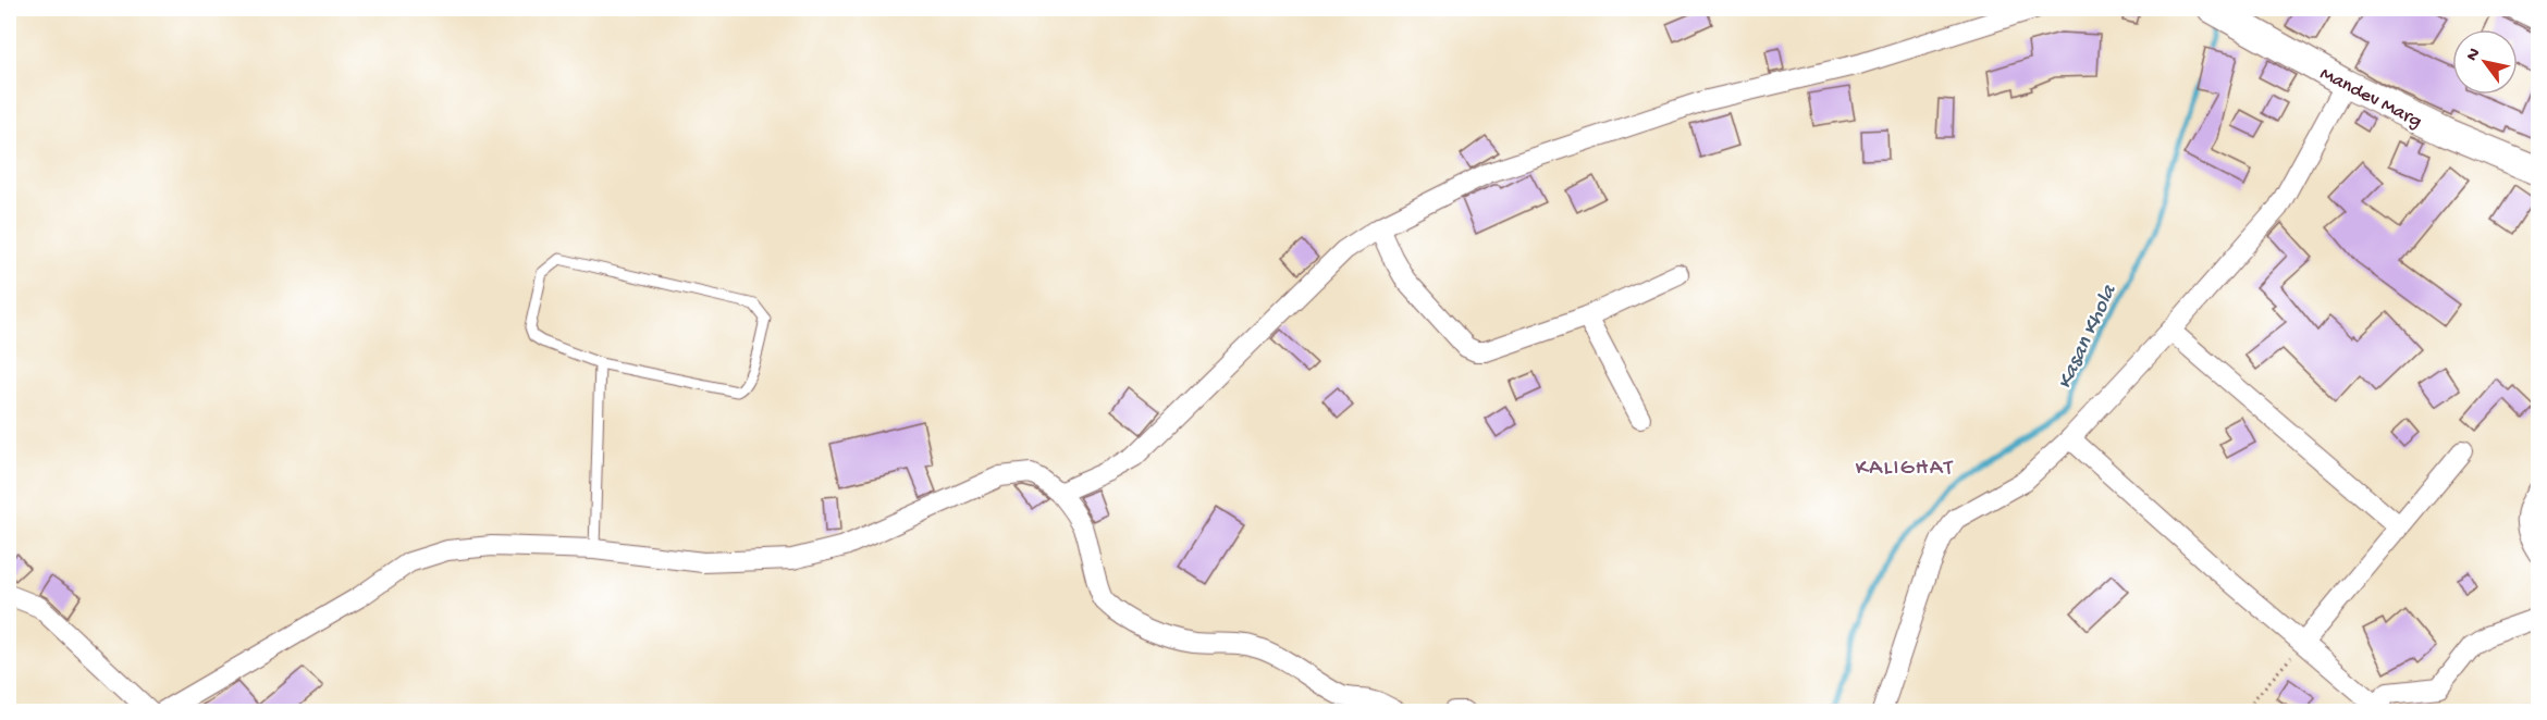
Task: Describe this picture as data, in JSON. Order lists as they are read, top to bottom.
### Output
{
  "streets": {
    "main road": ["Mandev Marg"]
  },
  "districts": ["KALIGHAT"],
  "water": ["Kasan Khola"],
  "north": "top left"
}
